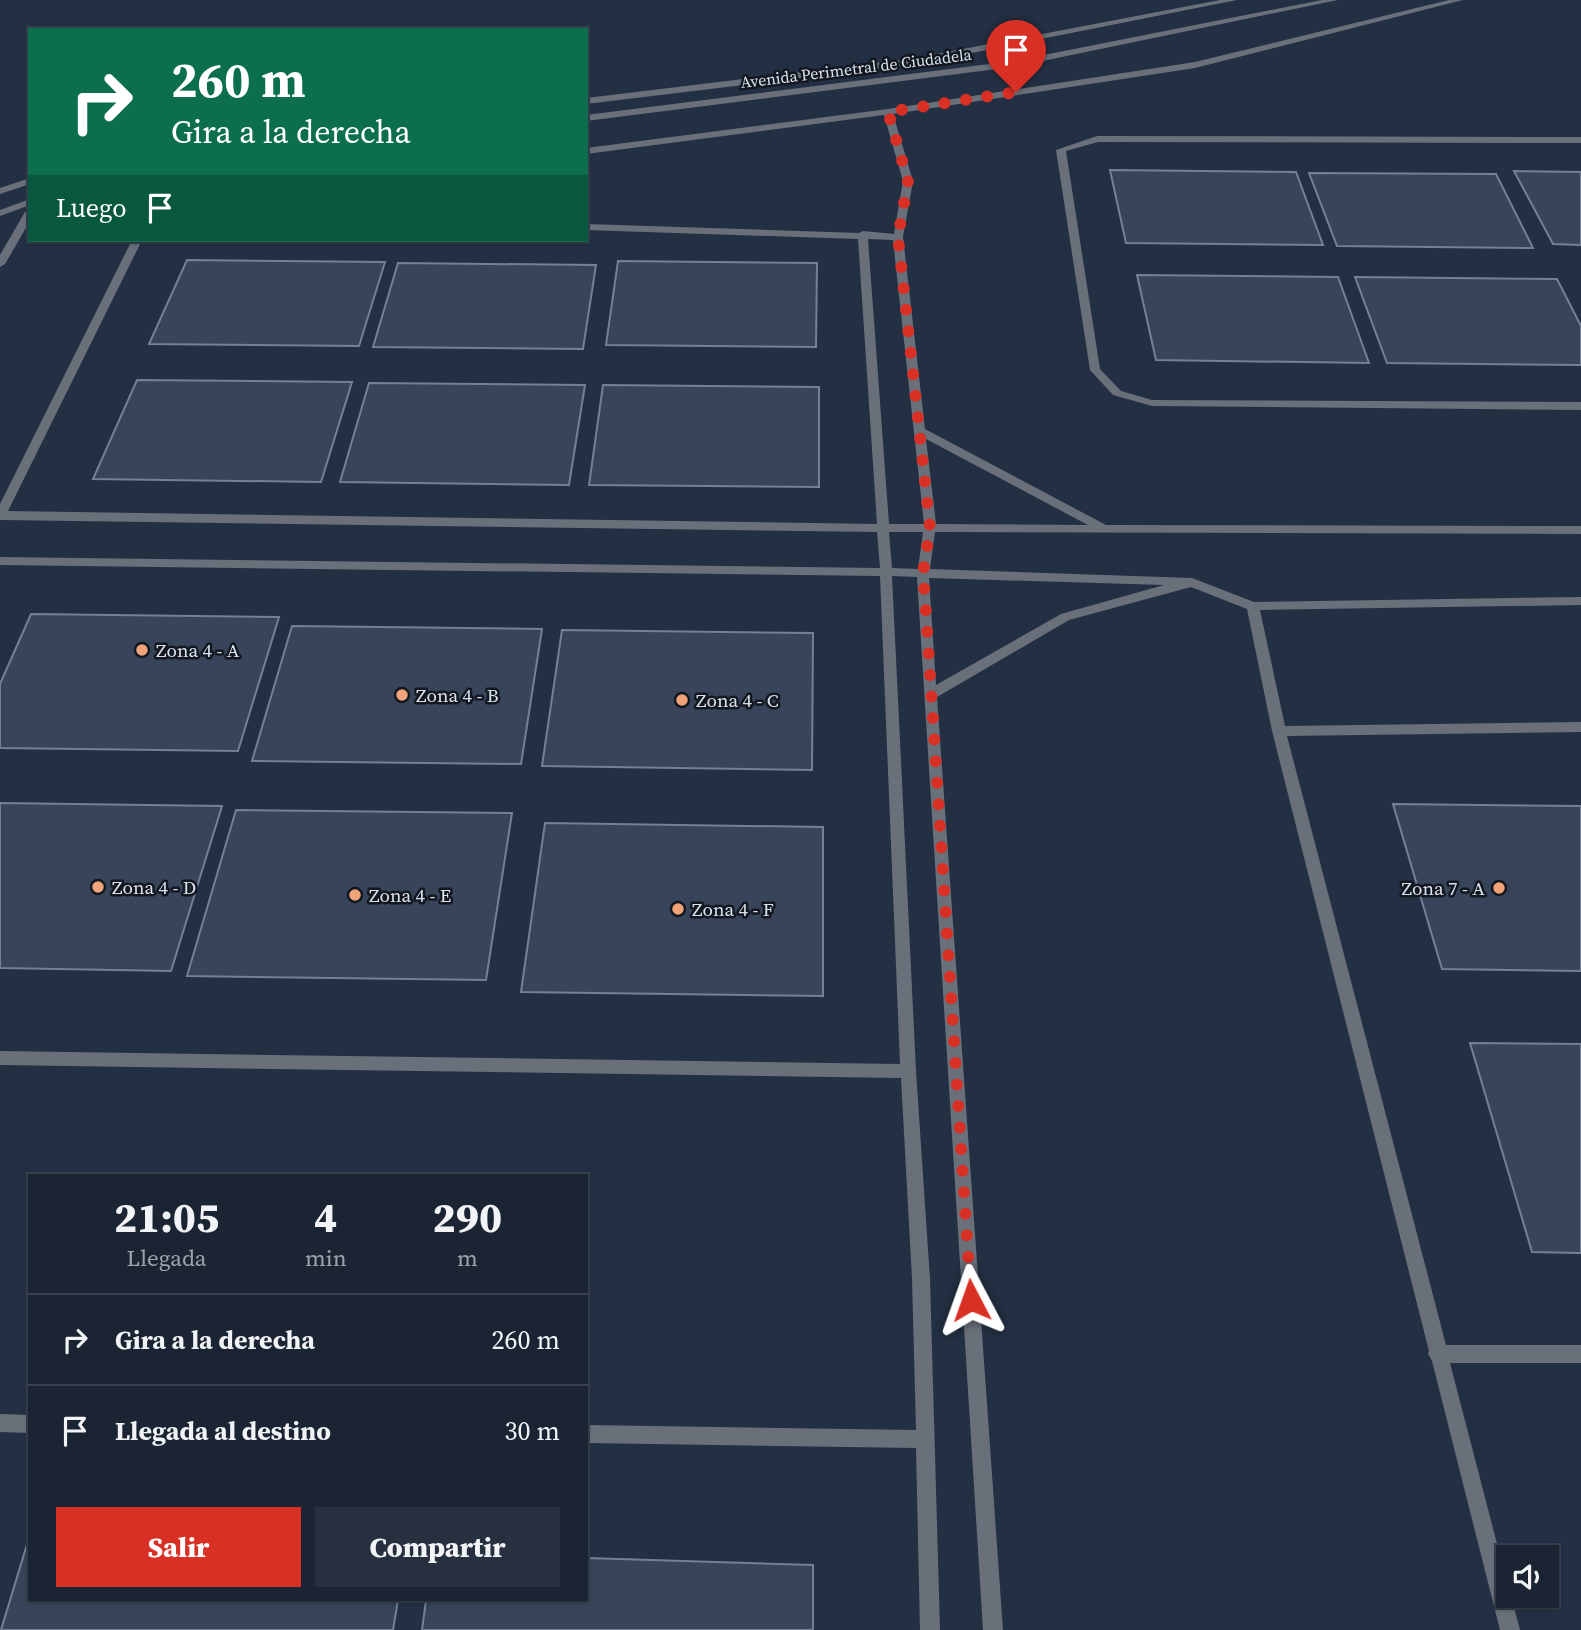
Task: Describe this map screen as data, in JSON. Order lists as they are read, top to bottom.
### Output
{
  "streets": {
    "street": ["Avenida Perimetral de Ciudadela"]
  },
  "places": [
    "Zona 4 - A",
    "Zona 4 - B",
    "Zona 4 - C",
    "Zona 4 - D",
    "Zona 7 - A",
    "Zona 4 - E",
    "Zona 4 - F"
  ],
  "page": {
    "turn": ["260 m", "Gira a la derecha"],
    "then": "Luego",
    "eta": [
      "21:05",
      "Llegada",
      "4",
      "min",
      "290",
      "m"
    ],
    "list": [
      {
        "name": "Gira a la derecha",
        "value": "260 m"
      },
      {
        "name": "Llegada al destino",
        "value": "30 m"
      }
    ],
    "buttons": ["Salir", "Compartir"]
  }
}
